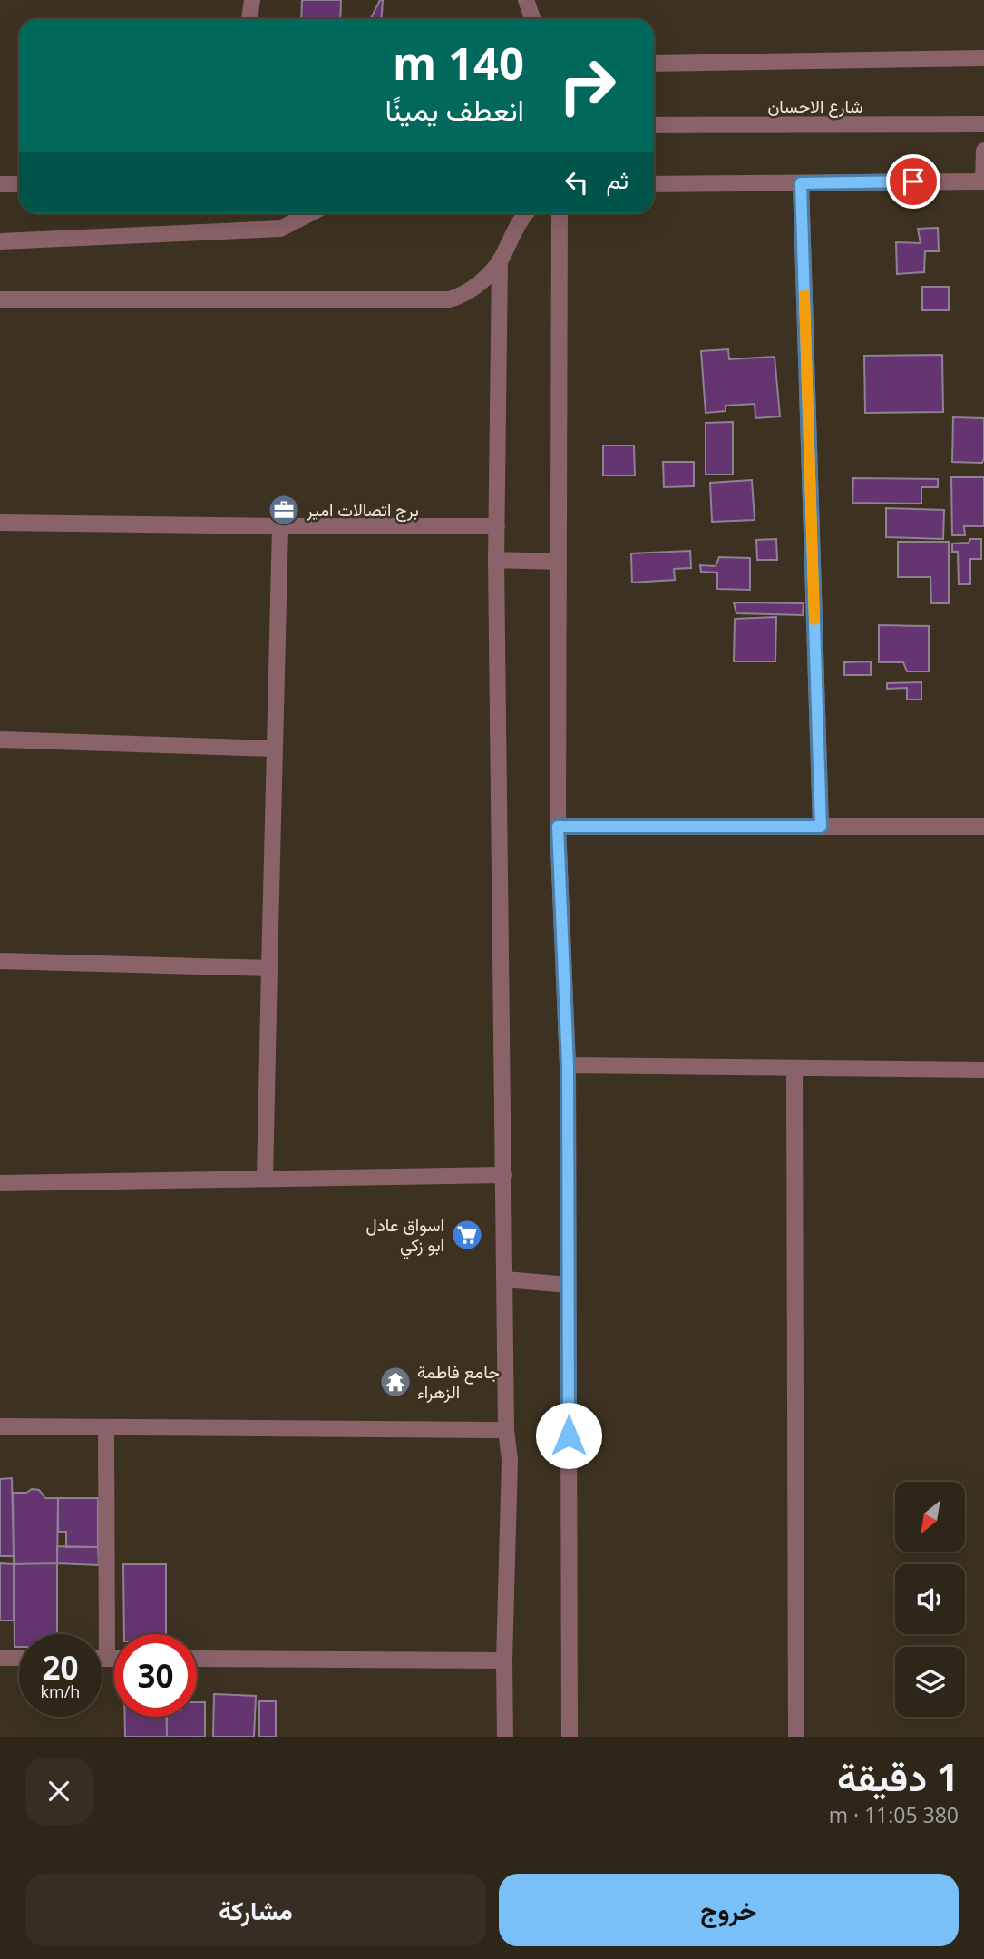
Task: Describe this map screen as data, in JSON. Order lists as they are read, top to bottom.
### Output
{
  "streets": {
    "street": ["شارع الاحسان"]
  },
  "places": {
    "office": ["برج اتصالات امير"],
    "supermarket": ["اسواق عادل ابو زكي"],
    "temple": ["جامع فاطمة الزهراء"]
  },
  "north": "bottom left",
  "page": {
    "turn": ["140 m", "انعطف يمينًا"],
    "then": "ثم",
    "speed": "20 km/h",
    "limit": "30",
    "heading": ["1 دقيقة", "380 m · 11:05"],
    "buttons": ["خروج", "مشاركة"]
  }
}
